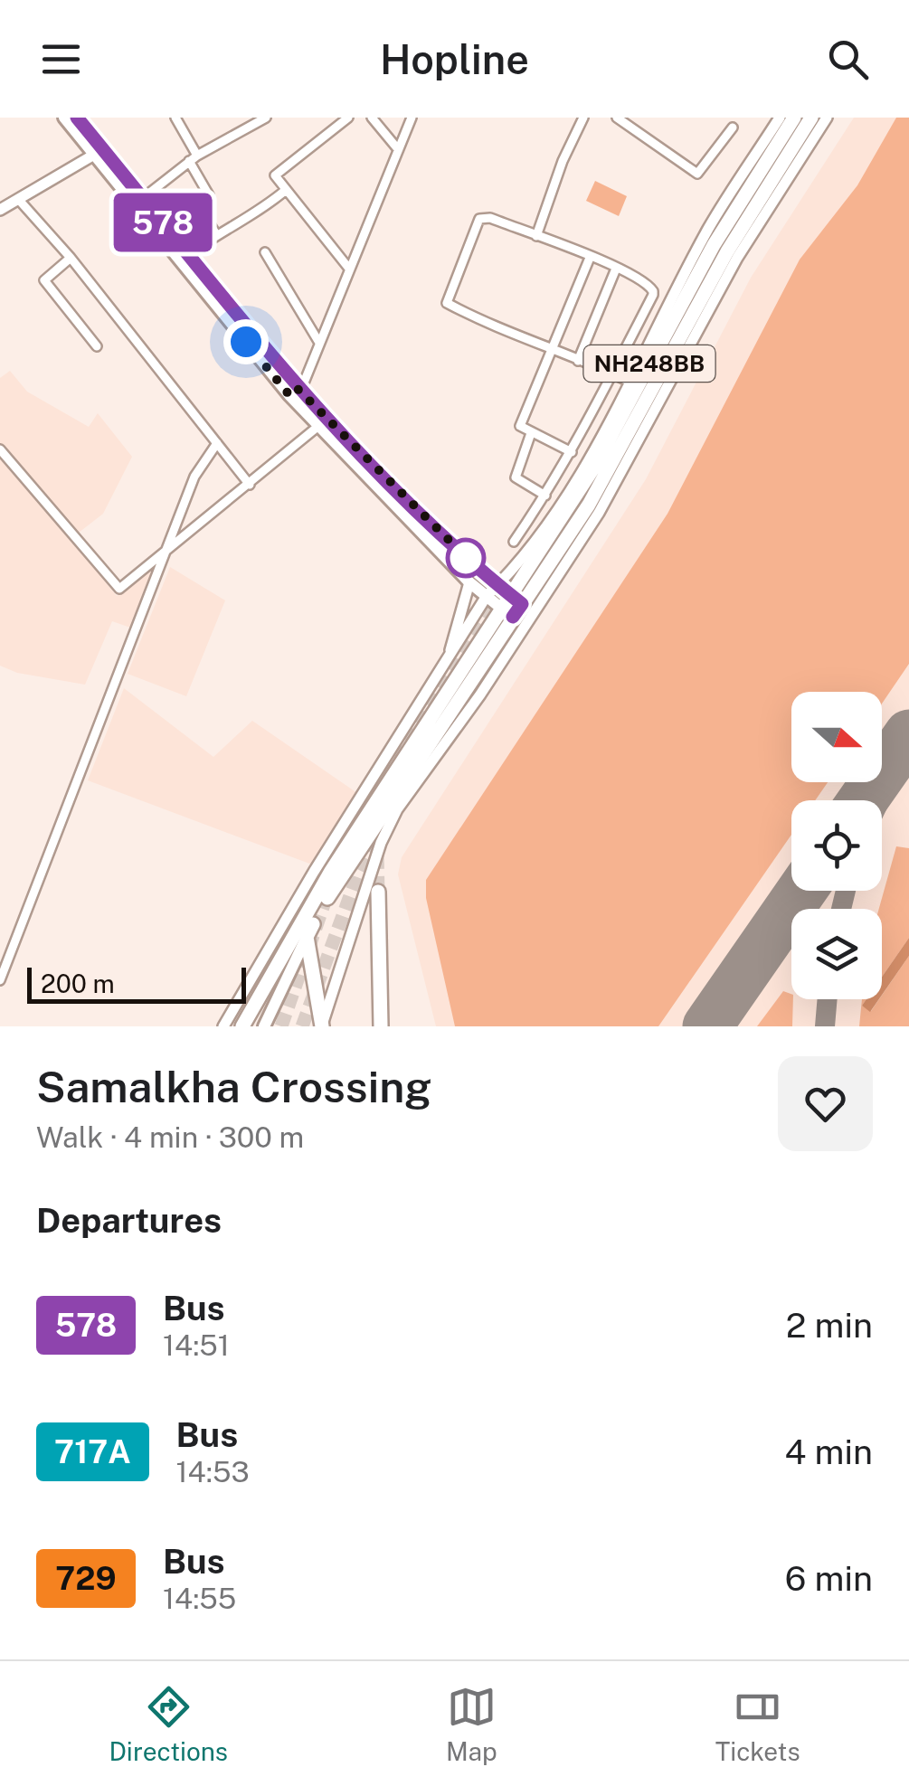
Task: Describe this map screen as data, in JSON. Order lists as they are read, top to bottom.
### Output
{
  "streets": {
    "highway": ["NH248BB"]
  },
  "lines": ["bus line 578"],
  "scale_bar": "200 m",
  "north": "right",
  "page": {
    "header": "Hopline",
    "on_map": "578",
    "scale": "200 m",
    "heading": [
      ["Samalkha Crossing", "Walk · 4 min · 300 m"],
      "Departures"
    ],
    "list": [
      {
        "mark": "578",
        "name": "Bus",
        "note": "14:51",
        "value": "2 min"
      },
      {
        "mark": "717A",
        "name": "Bus",
        "note": "14:53",
        "value": "4 min"
      },
      {
        "mark": "729",
        "name": "Bus",
        "note": "14:55",
        "value": "6 min"
      }
    ],
    "tabs": ["Directions", "Map", "Tickets"]
  }
}
